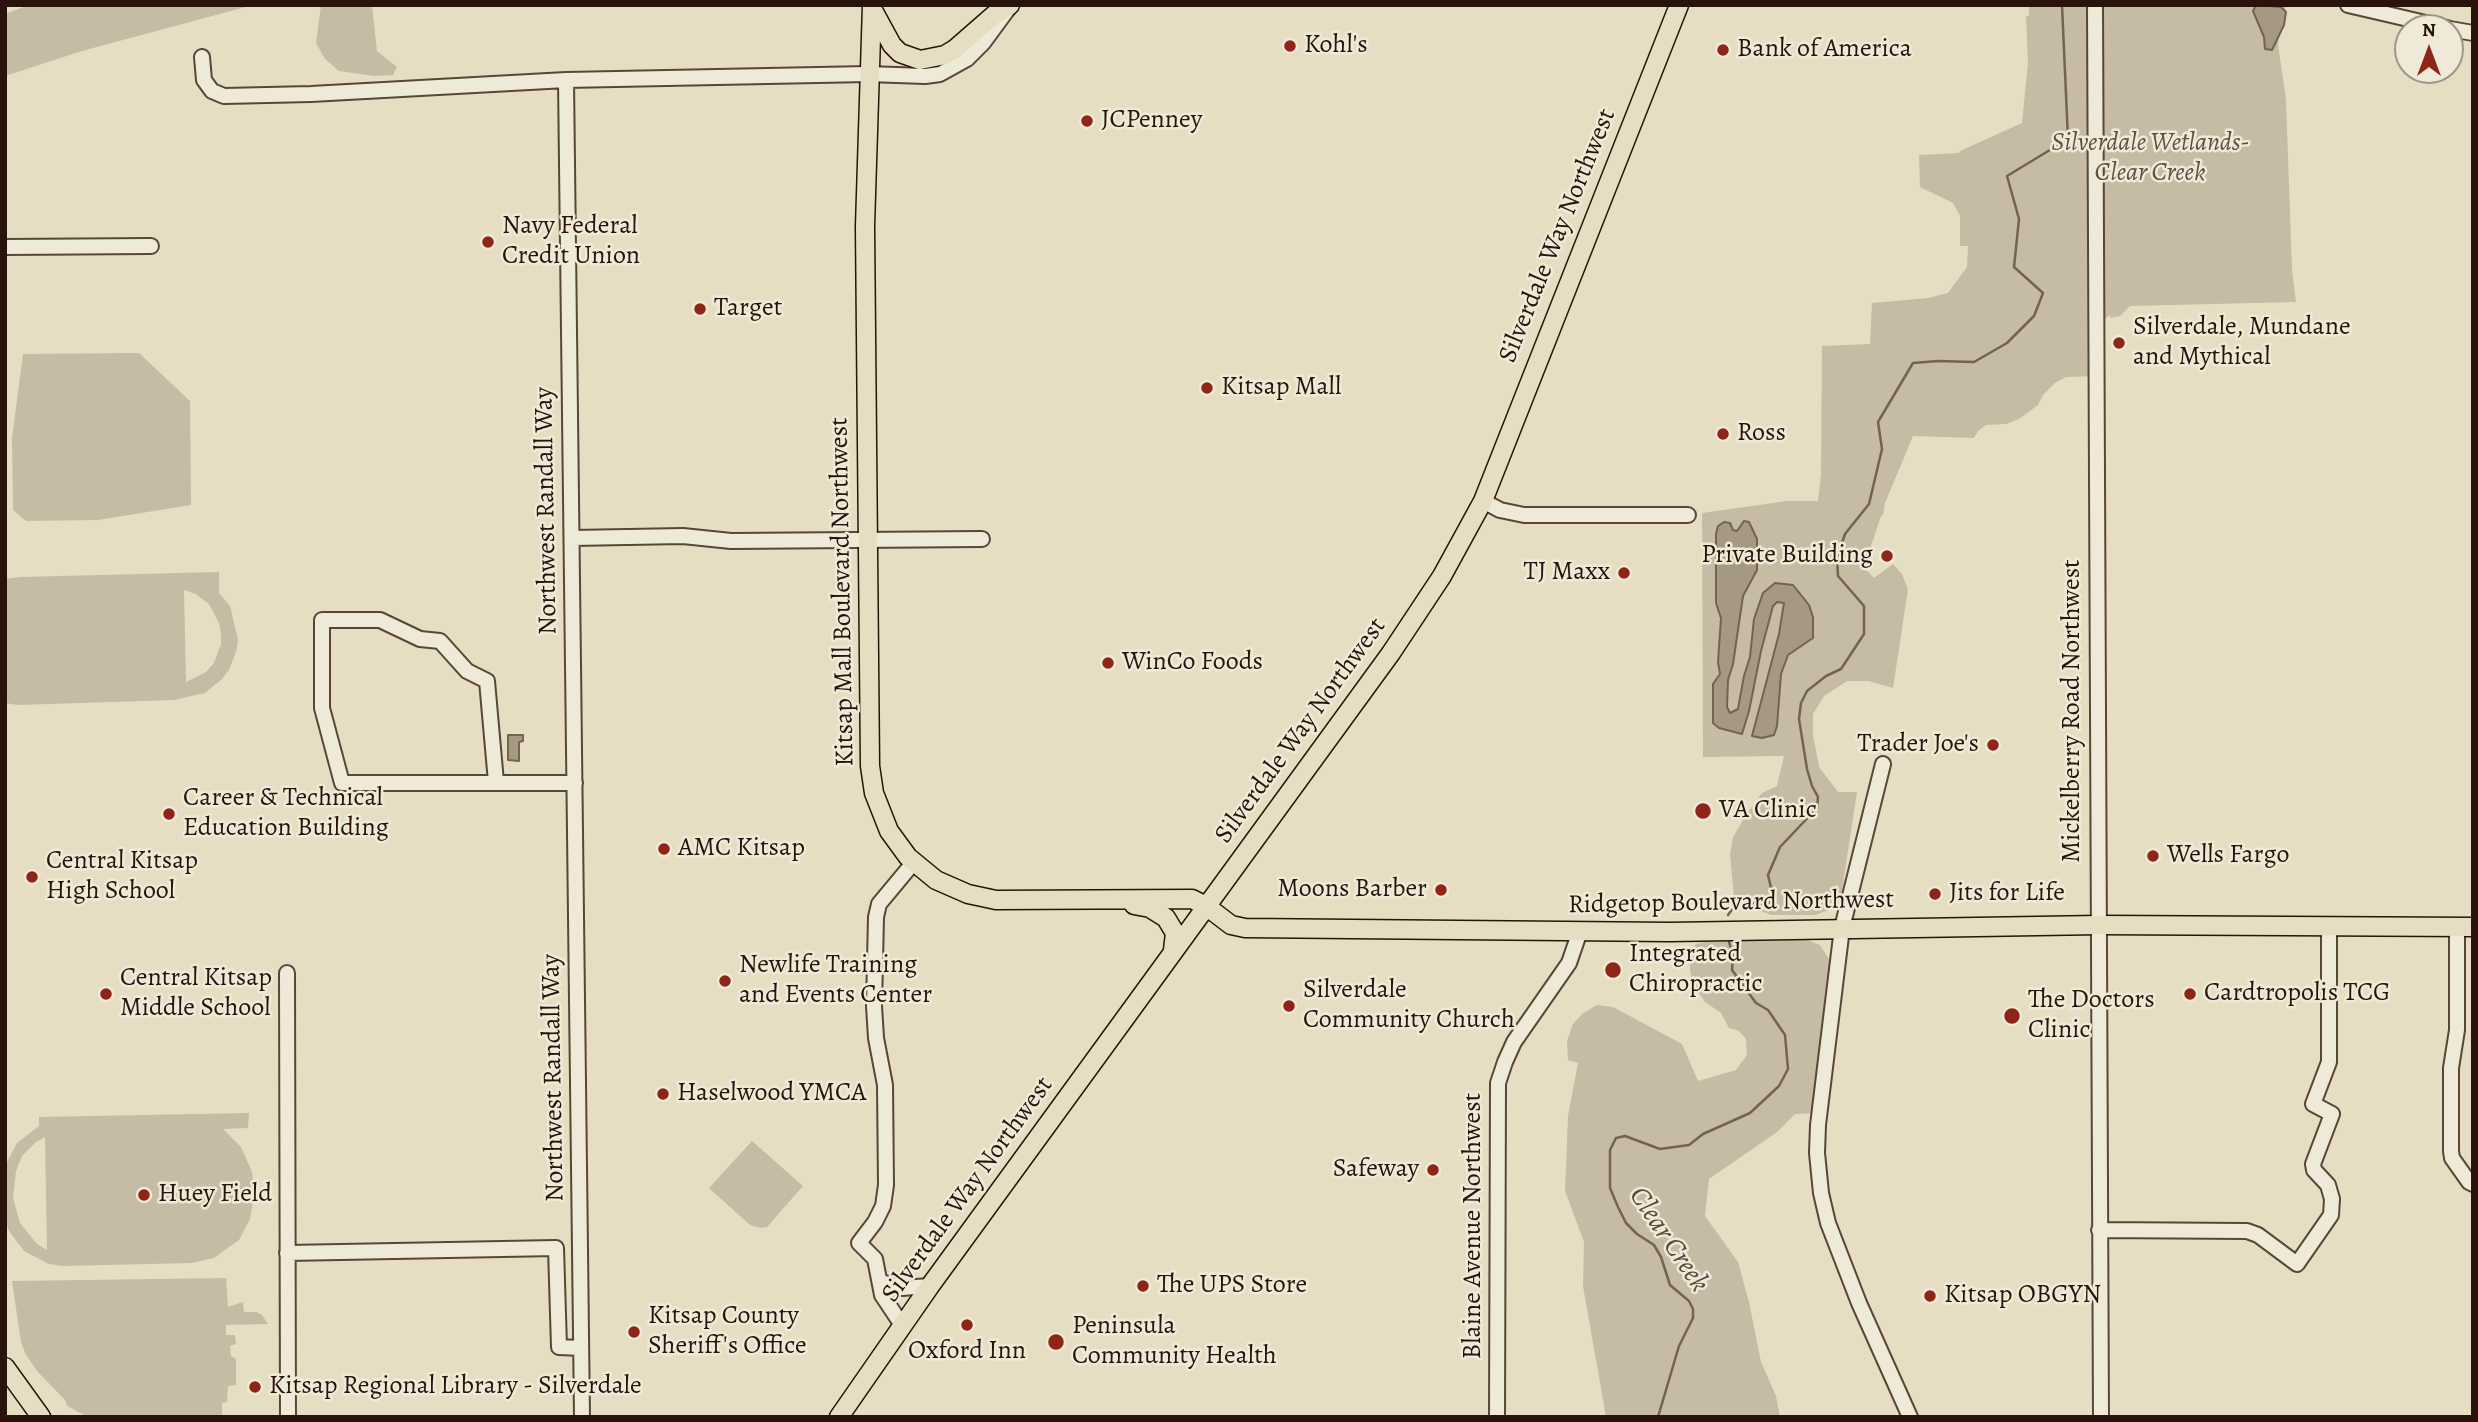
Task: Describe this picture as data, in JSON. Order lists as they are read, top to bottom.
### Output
{
  "streets": {
    "main road": ["Silverdale Way Northwest", "Kitsap Mall Boulevard Northwest", "Ridgetop Boulevard Northwest"],
    "street": ["Northwest Randall Way", "Mickelberry Road Northwest", "Blaine Avenue Northwest"]
  },
  "crossings": [
    ["Silverdale Way Northwest", "Kitsap Mall Boulevard Northwest"],
    ["Silverdale Way Northwest", "Ridgetop Boulevard Northwest"],
    ["Kitsap Mall Boulevard Northwest", "Ridgetop Boulevard Northwest"],
    ["Mickelberry Road Northwest", "Ridgetop Boulevard Northwest"],
    ["Ridgetop Boulevard Northwest", "Blaine Avenue Northwest"]
  ],
  "water": ["Clear Creek"],
  "parks": ["Silverdale Wetlands- Clear Creek"],
  "places": [
    "Kohl's",
    "Bank of America",
    "JCPenney",
    "Navy Federal Credit Union",
    "Target",
    "Silverdale, Mundane and Mythical",
    "Kitsap Mall",
    "Ross",
    "Private Building",
    "TJ Maxx",
    "WinCo Foods",
    "Trader Joe's",
    "VA Clinic",
    "Career & Technical Education Building",
    "AMC Kitsap",
    "Wells Fargo",
    "Central Kitsap High School",
    "Moons Barber",
    "Jits for Life",
    "Integrated Chiropractic",
    "Newlife Training and Events Center",
    "Central Kitsap Middle School",
    "Cardtropolis TCG",
    "Silverdale Community Church",
    "The Doctors Clinic",
    "Haselwood YMCA",
    "Safeway",
    "Huey Field",
    "The UPS Store",
    "Kitsap OBGYN",
    "Oxford Inn",
    "Kitsap County Sheriff's Office",
    "Peninsula Community Health",
    "Kitsap Regional Library - Silverdale"
  ],
  "north": "top"
}
